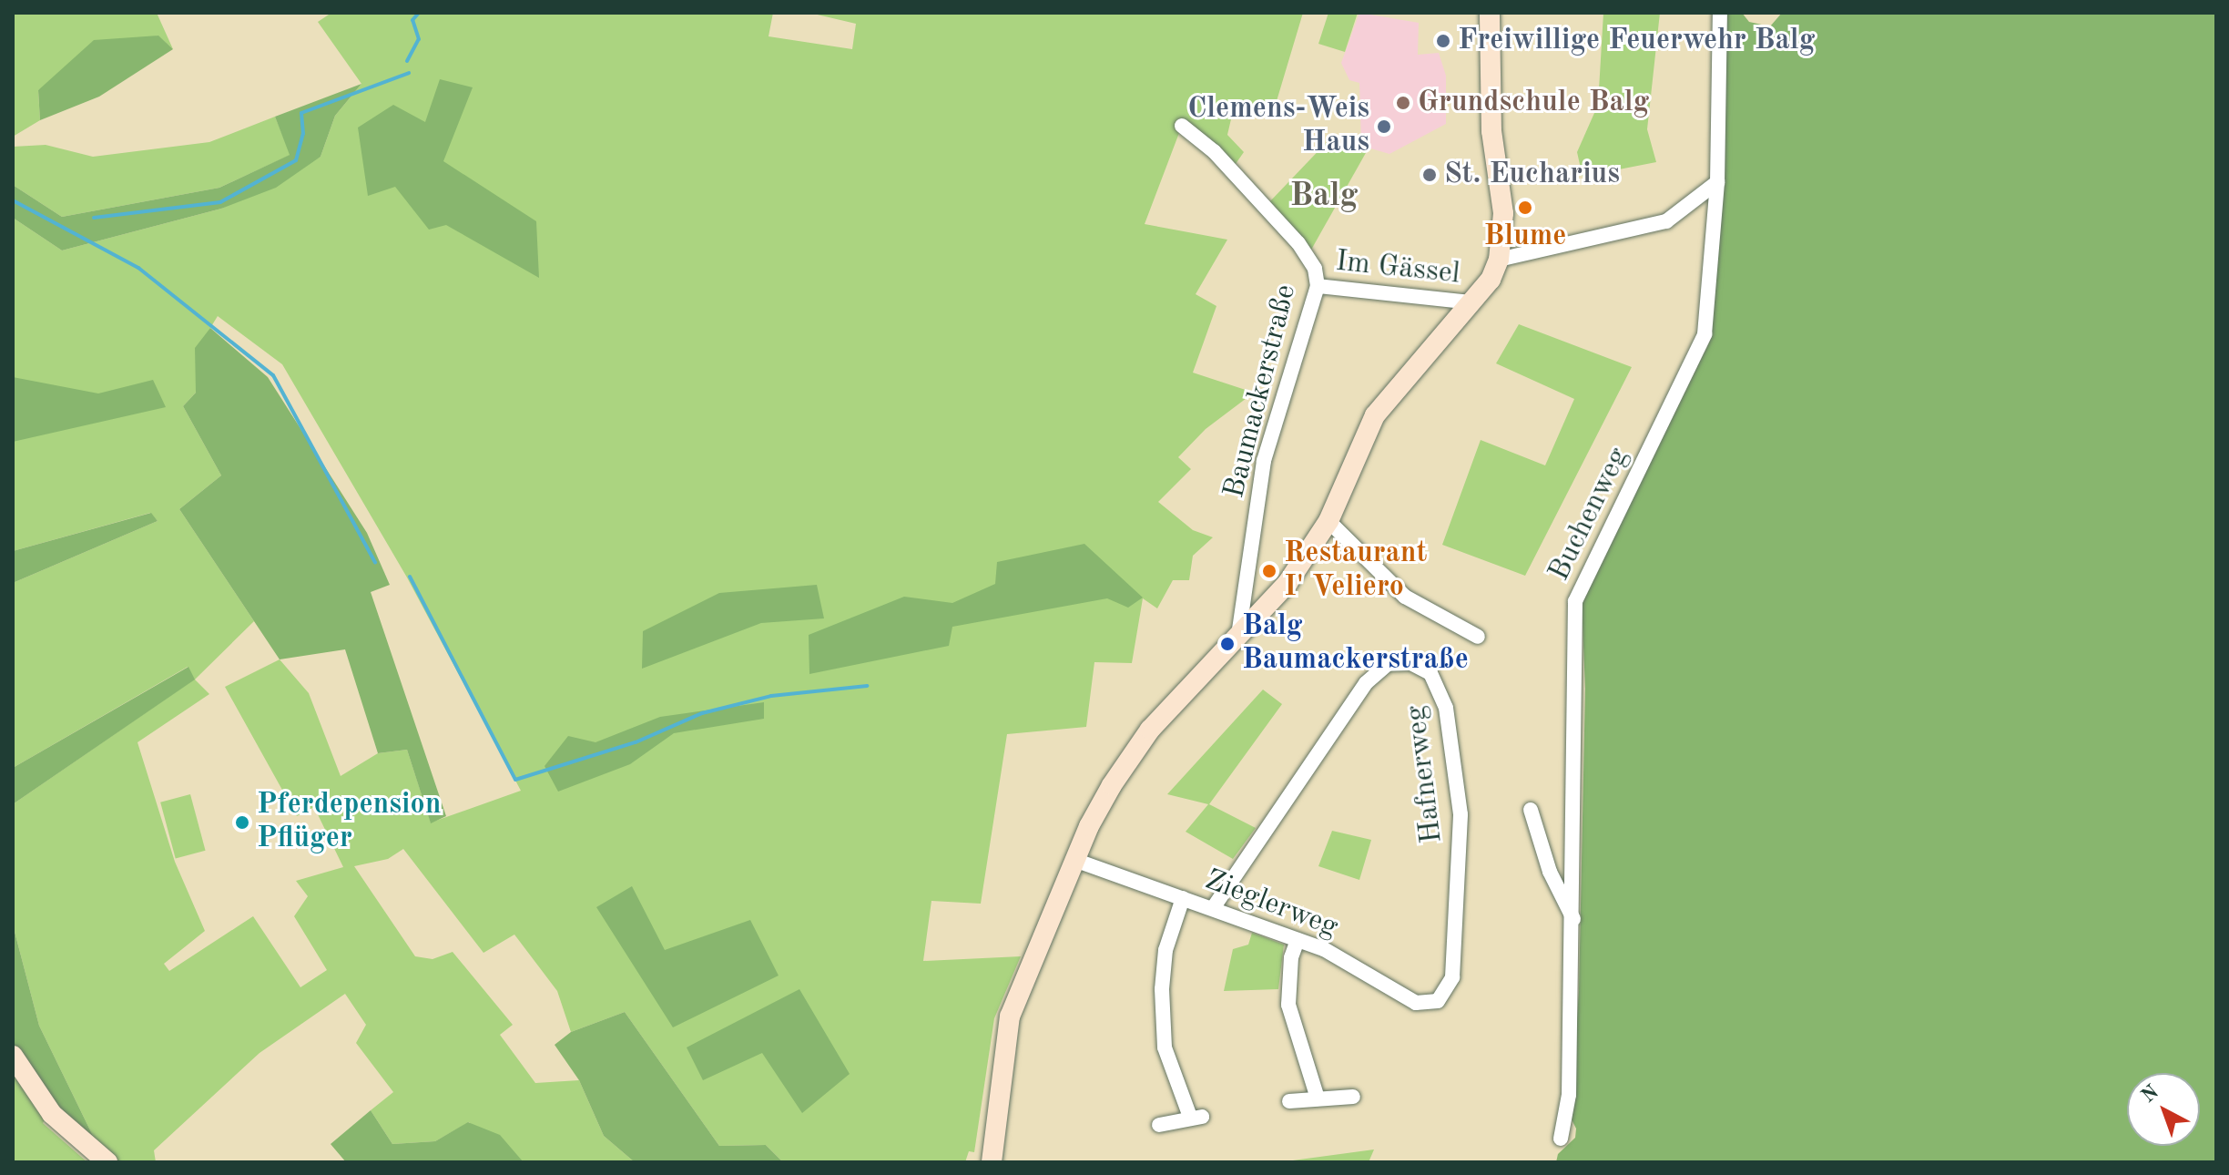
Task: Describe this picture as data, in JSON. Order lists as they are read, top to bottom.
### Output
{
  "streets": {
    "street": [
      "Im Gässel",
      "Baumackerstraße",
      "Buchenweg",
      "Hafnerweg",
      "Zieglerweg"
    ]
  },
  "crossings": [
    ["Im Gässel", "Baumackerstraße"],
    ["Hafnerweg", "Zieglerweg"]
  ],
  "districts": ["Balg"],
  "places": [
    "Freiwillige Feuerwehr Balg",
    "Grundschule Balg",
    "Clemens-Weis Haus",
    "St. Eucharius",
    "Blume",
    "Restaurant I' Veliero",
    "Balg Baumackerstraße",
    "Pferdepension Pflüger"
  ],
  "north": "top left"
}
